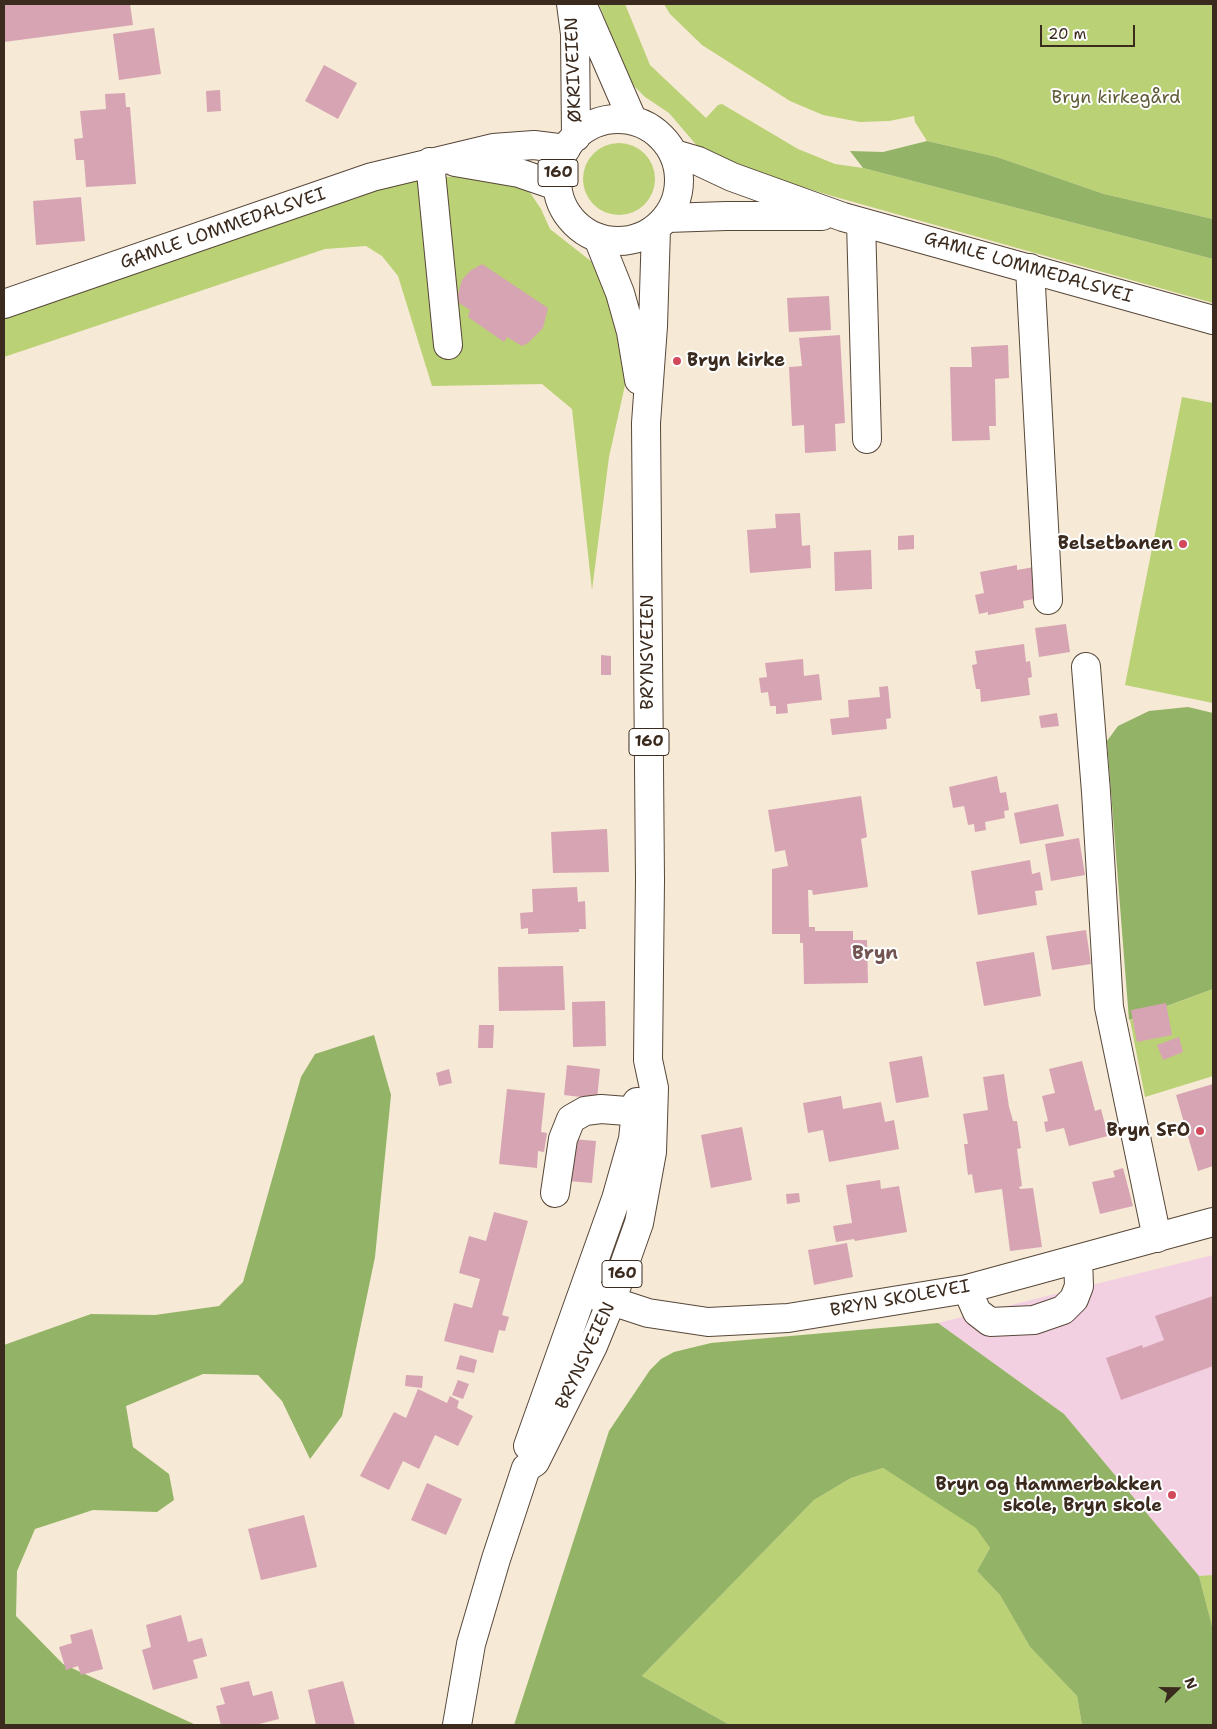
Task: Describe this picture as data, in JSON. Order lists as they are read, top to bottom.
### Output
{
  "streets": {
    "main road": [
      "ØKRIVEIEN",
      "160",
      "GAMLE LOMMEDALSVEI",
      "BRYNSVEIEN",
      "BRYN SKOLEVEI"
    ]
  },
  "crossings": [
    ["ØKRIVEIEN", "160"],
    ["ØKRIVEIEN", "GAMLE LOMMEDALSVEI"],
    ["ØKRIVEIEN", "BRYNSVEIEN"],
    ["160", "GAMLE LOMMEDALSVEI"],
    ["160", "BRYNSVEIEN"],
    ["GAMLE LOMMEDALSVEI", "BRYNSVEIEN"],
    ["BRYNSVEIEN", "BRYN SKOLEVEI"]
  ],
  "districts": ["Bryn"],
  "parks": ["Bryn kirkegård"],
  "places": [
    "Bryn kirke",
    "Belsetbanen",
    "Bryn SFO",
    "Bryn og Hammerbakken skole, Bryn skole"
  ],
  "scale_bar": "20 m",
  "north": "right"
}
